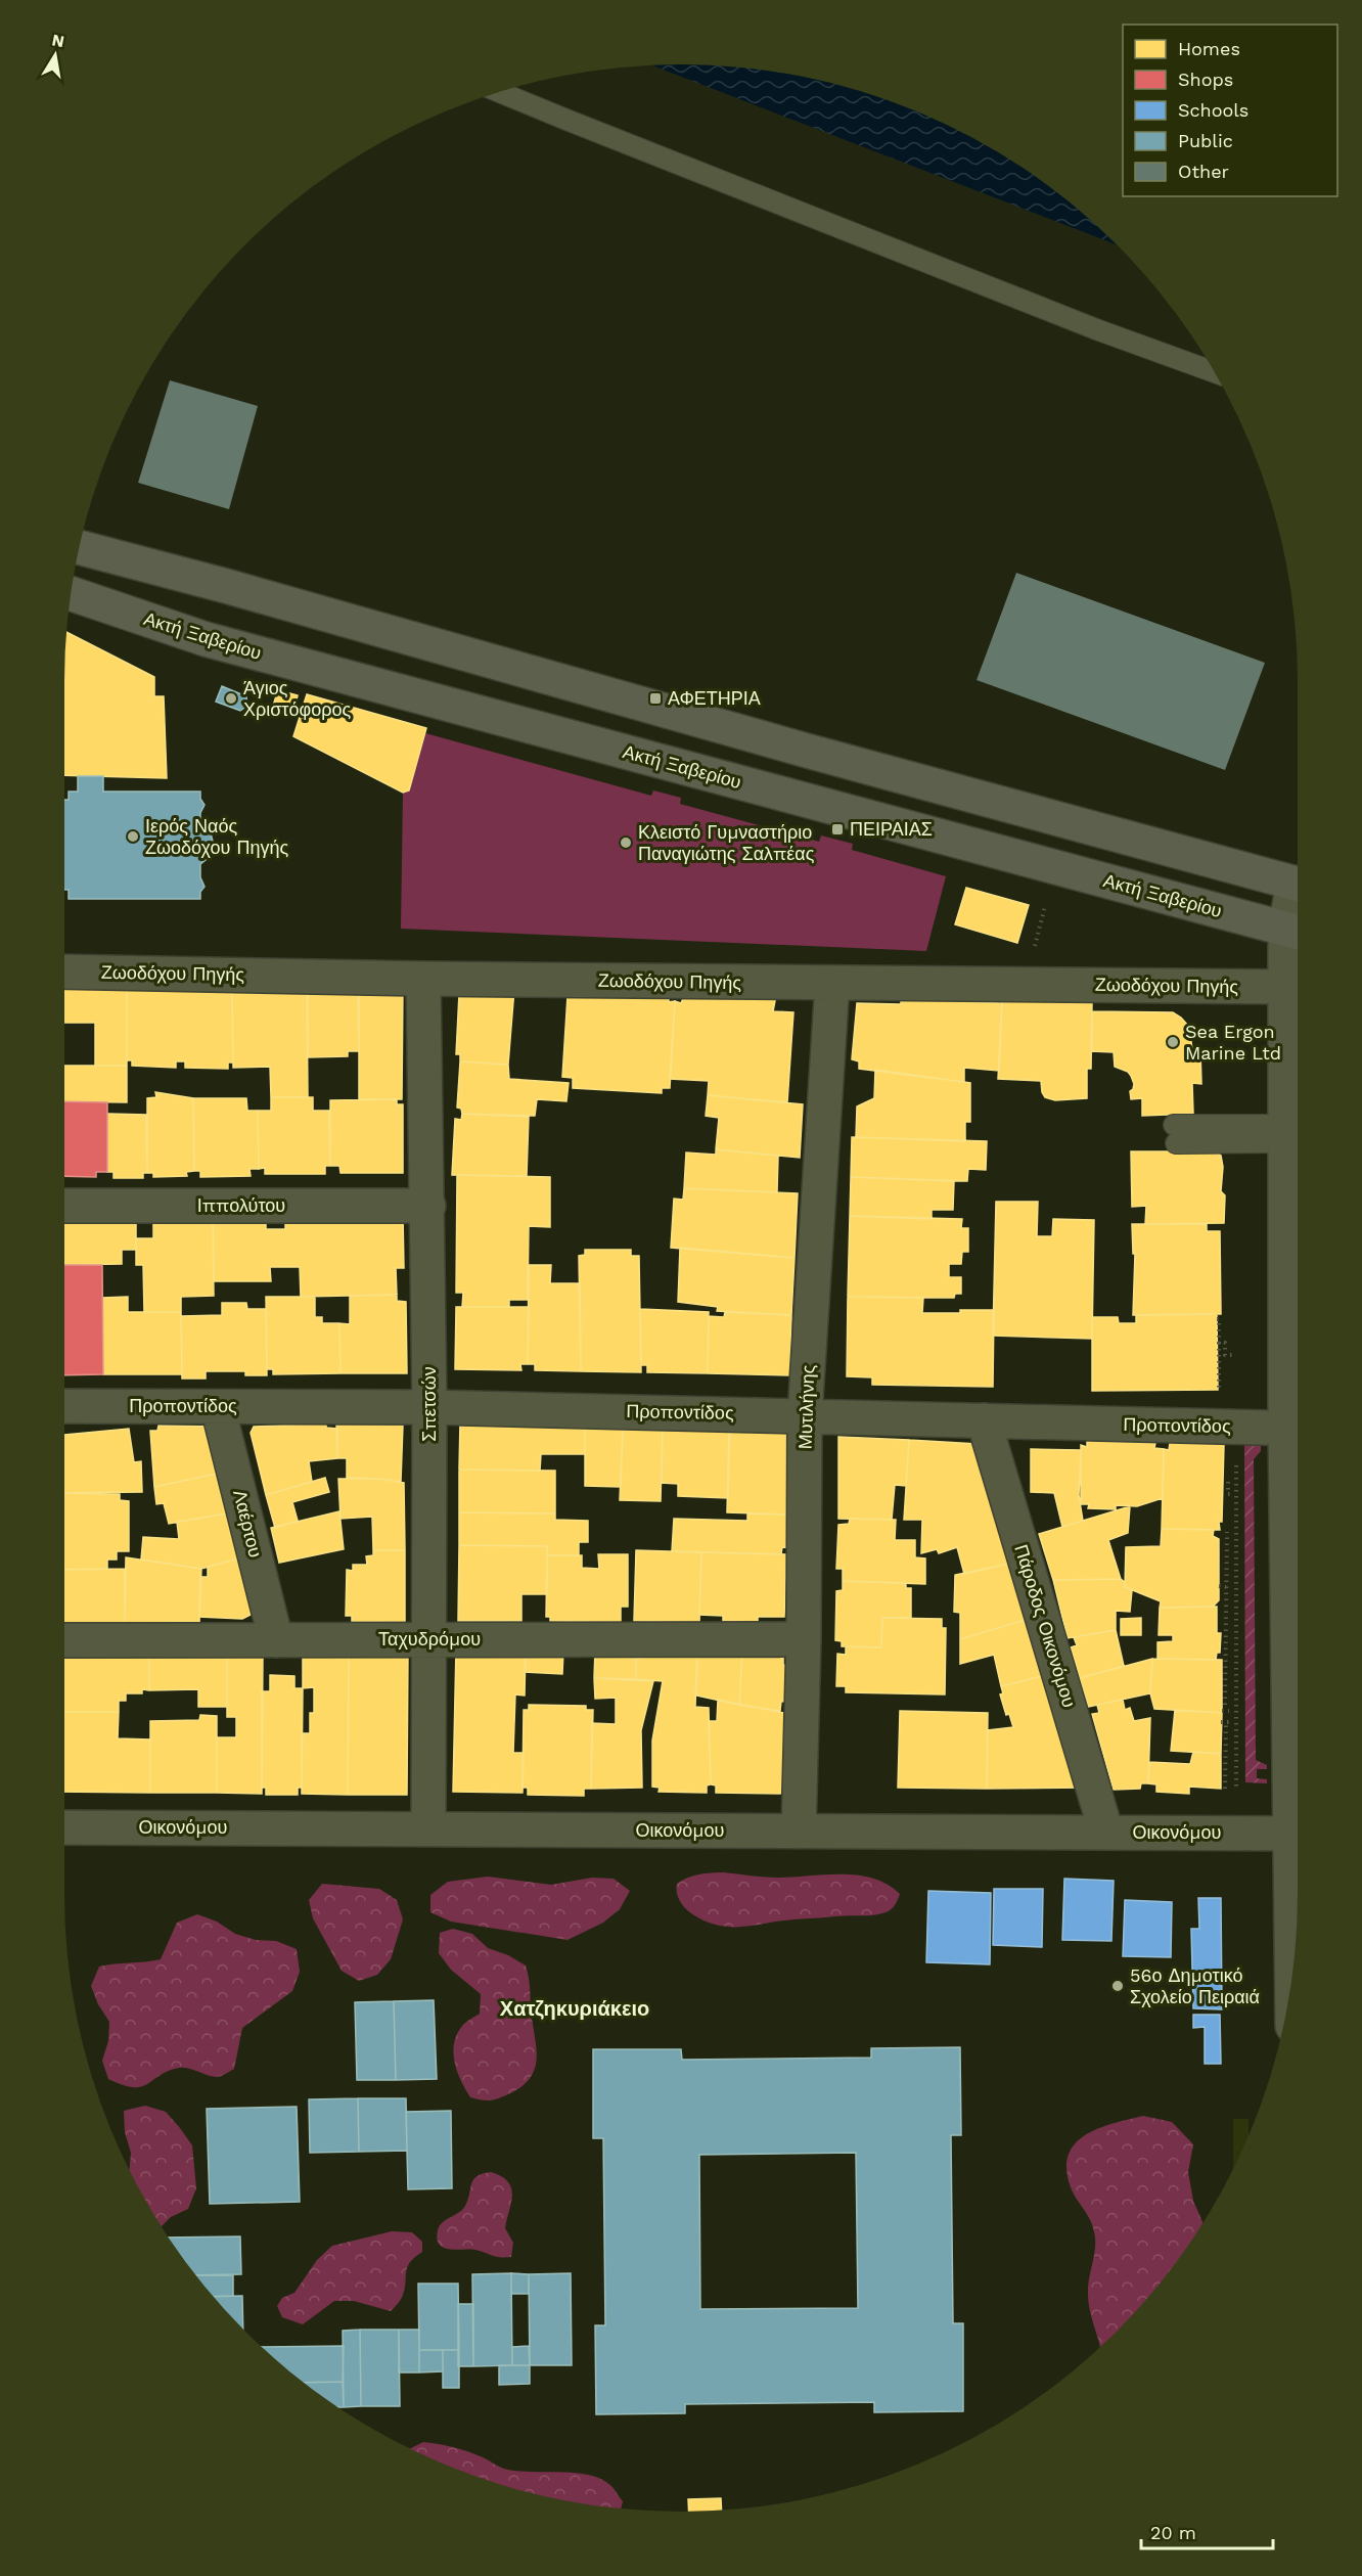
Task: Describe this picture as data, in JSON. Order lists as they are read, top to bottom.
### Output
{
  "streets": {
    "main road": ["Ακτή Ξαβερίου"],
    "street": [
      "Ζωοδόχου Πηγής",
      "Ιππολύτου",
      "Σπετσών",
      "Προποντίδος",
      "Μυτιλήνης",
      "Λαέρτου",
      "Πάροδος Οικονόμου",
      "Ταχυδρόμου",
      "Οικονόμου"
    ]
  },
  "crossings": [
    ["Ζωοδόχου Πηγής", "Σπετσών"],
    ["Ζωοδόχου Πηγής", "Μυτιλήνης"],
    ["Ιππολύτου", "Σπετσών"],
    ["Σπετσών", "Προποντίδος"],
    ["Σπετσών", "Ταχυδρόμου"],
    ["Σπετσών", "Οικονόμου"],
    ["Προποντίδος", "Μυτιλήνης"],
    ["Προποντίδος", "Λαέρτου"],
    ["Προποντίδος", "Πάροδος Οικονόμου"],
    ["Μυτιλήνης", "Ταχυδρόμου"],
    ["Μυτιλήνης", "Οικονόμου"],
    ["Λαέρτου", "Ταχυδρόμου"],
    ["Πάροδος Οικονόμου", "Οικονόμου"]
  ],
  "districts": ["Χατζηκυριάκειο"],
  "places": {
    "other": [
      "Άγιος Χριστόφορος",
      "Ιερός Ναός Ζωοδόχου Πηγής",
      "Κλειστό Γυμναστήριο Παναγιώτης Σαλπέας",
      "Sea Ergon Marine Ltd",
      "56ο Δημοτικό Σχολείο Πειραιά"
    ],
    "transit": ["ΑΦΕΤΗΡΙΑ", "ΠΕΙΡΑΙΑΣ"]
  },
  "legend": [
    "Homes",
    "Shops",
    "Schools",
    "Public",
    "Other"
  ],
  "scale_bar": "20 m",
  "north": "top"
}
